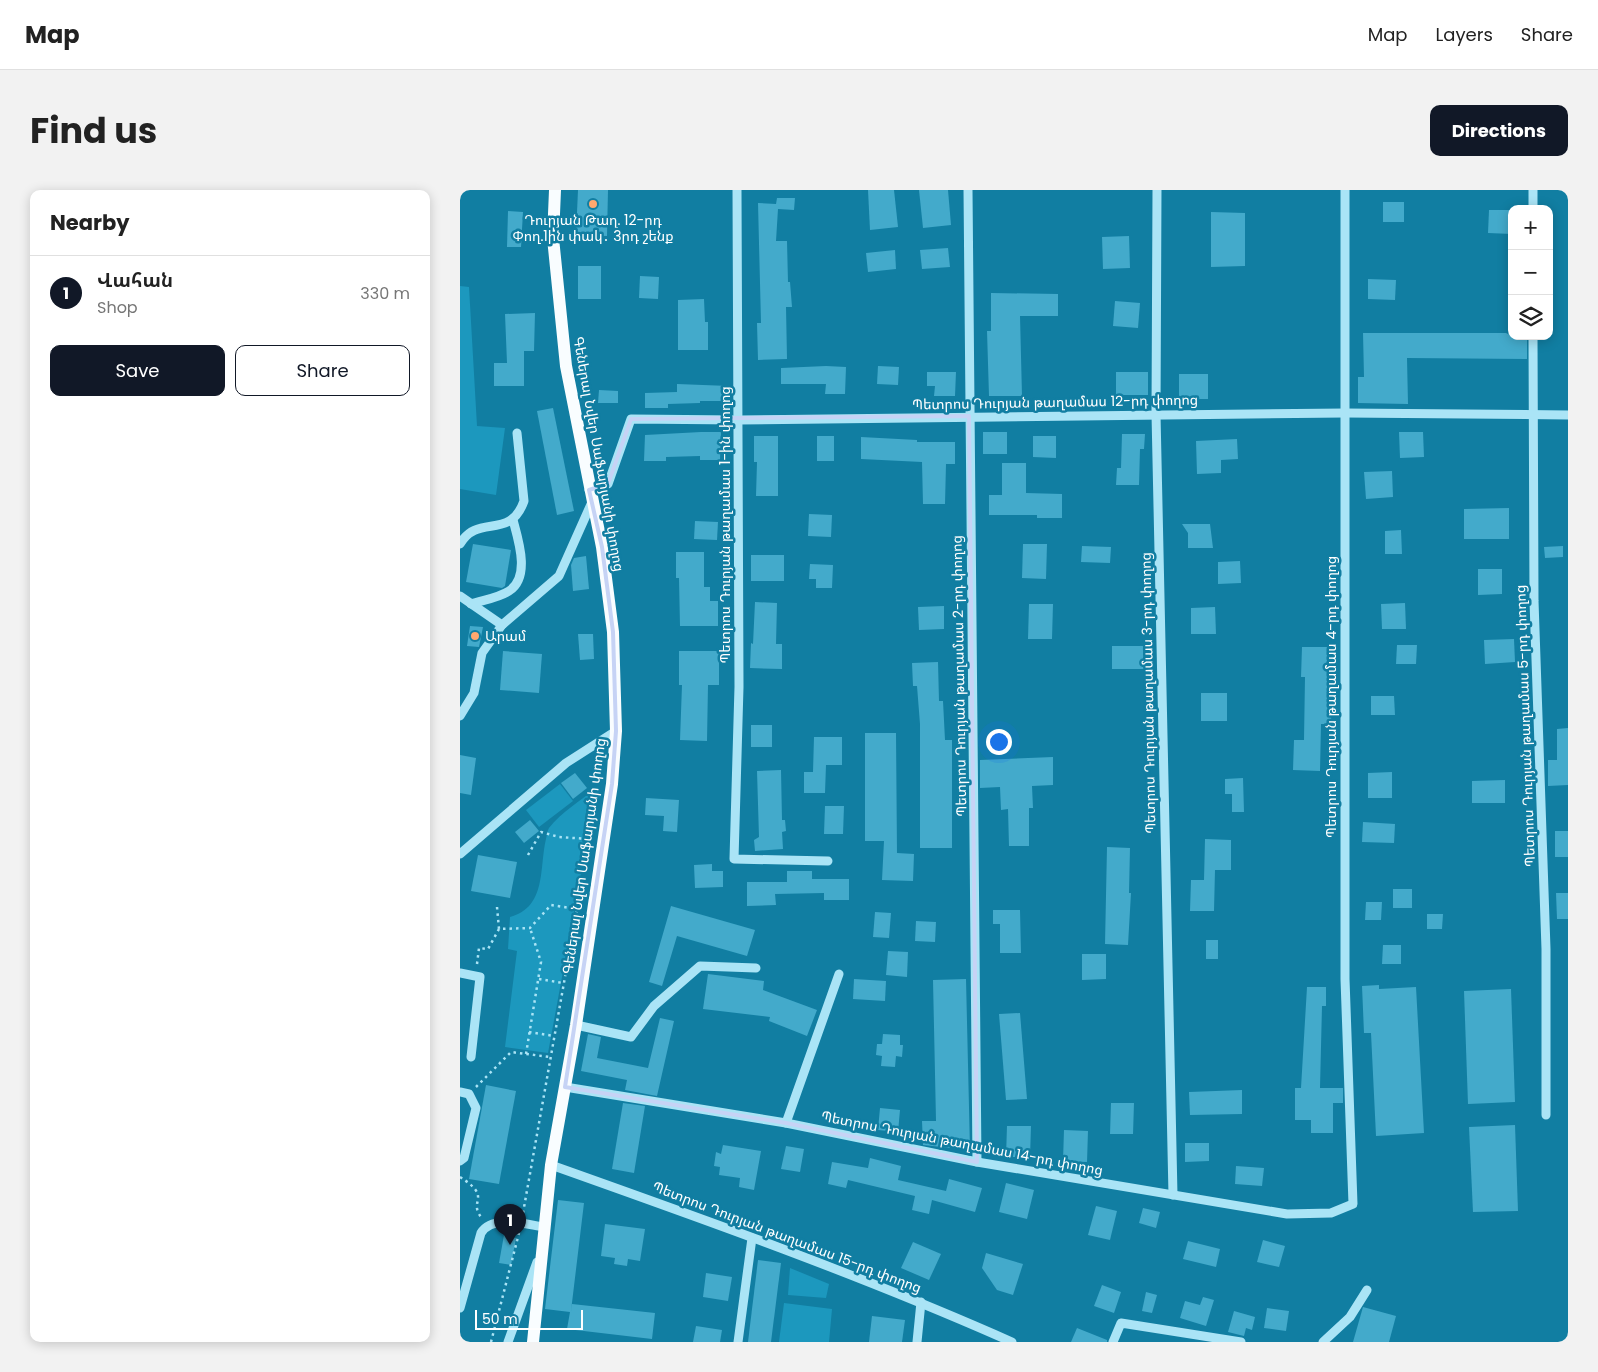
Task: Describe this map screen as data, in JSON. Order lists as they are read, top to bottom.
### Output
{
  "streets": {
    "main road": ["Գեներալ Նվեր Սաֆարյանի փողոց"],
    "street": [
      "Պետրոս Դուրյան թաղամաս 12-րդ փողոց",
      "Պետրոս Դուրյան թաղամաս 1-ին փողոց",
      "Պետրոս Դուրյան թաղամաս 2-րդ փողոց",
      "Պետրոս Դուրյան թաղամաս 3-րդ փողոց",
      "Պետրոս Դուրյան թաղամաս 4-րդ փողոց",
      "Պետրոս Դուրյան թաղամաս 5-րդ փողոց",
      "Պետրոս Դուրյան թաղամաս 14-րդ փողոց",
      "Պետրոս Դուրյան թաղամաս 15-րդ փողոց"
    ]
  },
  "crossings": [
    ["Պետրոս Դուրյան թաղամաս 12-րդ փողոց", "Գեներալ Նվեր Սաֆարյանի փողոց"],
    ["Պետրոս Դուրյան թաղամաս 12-րդ փողոց", "Պետրոս Դուրյան թաղամաս 1-ին փողոց"],
    ["Պետրոս Դուրյան թաղամաս 12-րդ փողոց", "Պետրոս Դուրյան թաղամաս 2-րդ փողոց"],
    ["Պետրոս Դուրյան թաղամաս 12-րդ փողոց", "Պետրոս Դուրյան թաղամաս 3-րդ փողոց"],
    ["Պետրոս Դուրյան թաղամաս 12-րդ փողոց", "Պետրոս Դուրյան թաղամաս 4-րդ փողոց"],
    ["Պետրոս Դուրյան թաղամաս 12-րդ փողոց", "Պետրոս Դուրյան թաղամաս 5-րդ փողոց"],
    ["Գեներալ Նվեր Սաֆարյանի փողոց", "Պետրոս Դուրյան թաղամաս 14-րդ փողոց"],
    ["Գեներալ Նվեր Սաֆարյանի փողոց", "Պետրոս Դուրյան թաղամաս 15-րդ փողոց"],
    ["Պետրոս Դուրյան թաղամաս 2-րդ փողոց", "Պետրոս Դուրյան թաղամաս 14-րդ փողոց"],
    ["Պետրոս Դուրյան թաղամաս 3-րդ փողոց", "Պետրոս Դուրյան թաղամաս 14-րդ փողոց"],
    ["Պետրոս Դուրյան թաղամաս 4-րդ փողոց", "Պետրոս Դուրյան թաղամաս 14-րդ փողոց"]
  ],
  "places": ["Դուրյան Թաղ. 12-րդ Փող.1ին փակ․ 3րդ շենք", "Արամ"],
  "scale_bar": "50 m",
  "page": {
    "header": "Map",
    "nav": ["Map", "Layers", "Share"],
    "title": "Find us",
    "buttons": [
      "Directions",
      ["Save", "Share"]
    ],
    "heading": "Nearby",
    "map_buttons": ["+", "−"],
    "list": [
      {
        "mark": "1",
        "name": "Վահան",
        "note": "Shop",
        "value": "330 m"
      }
    ],
    "pins": "1",
    "scale": "50 m"
  }
}
